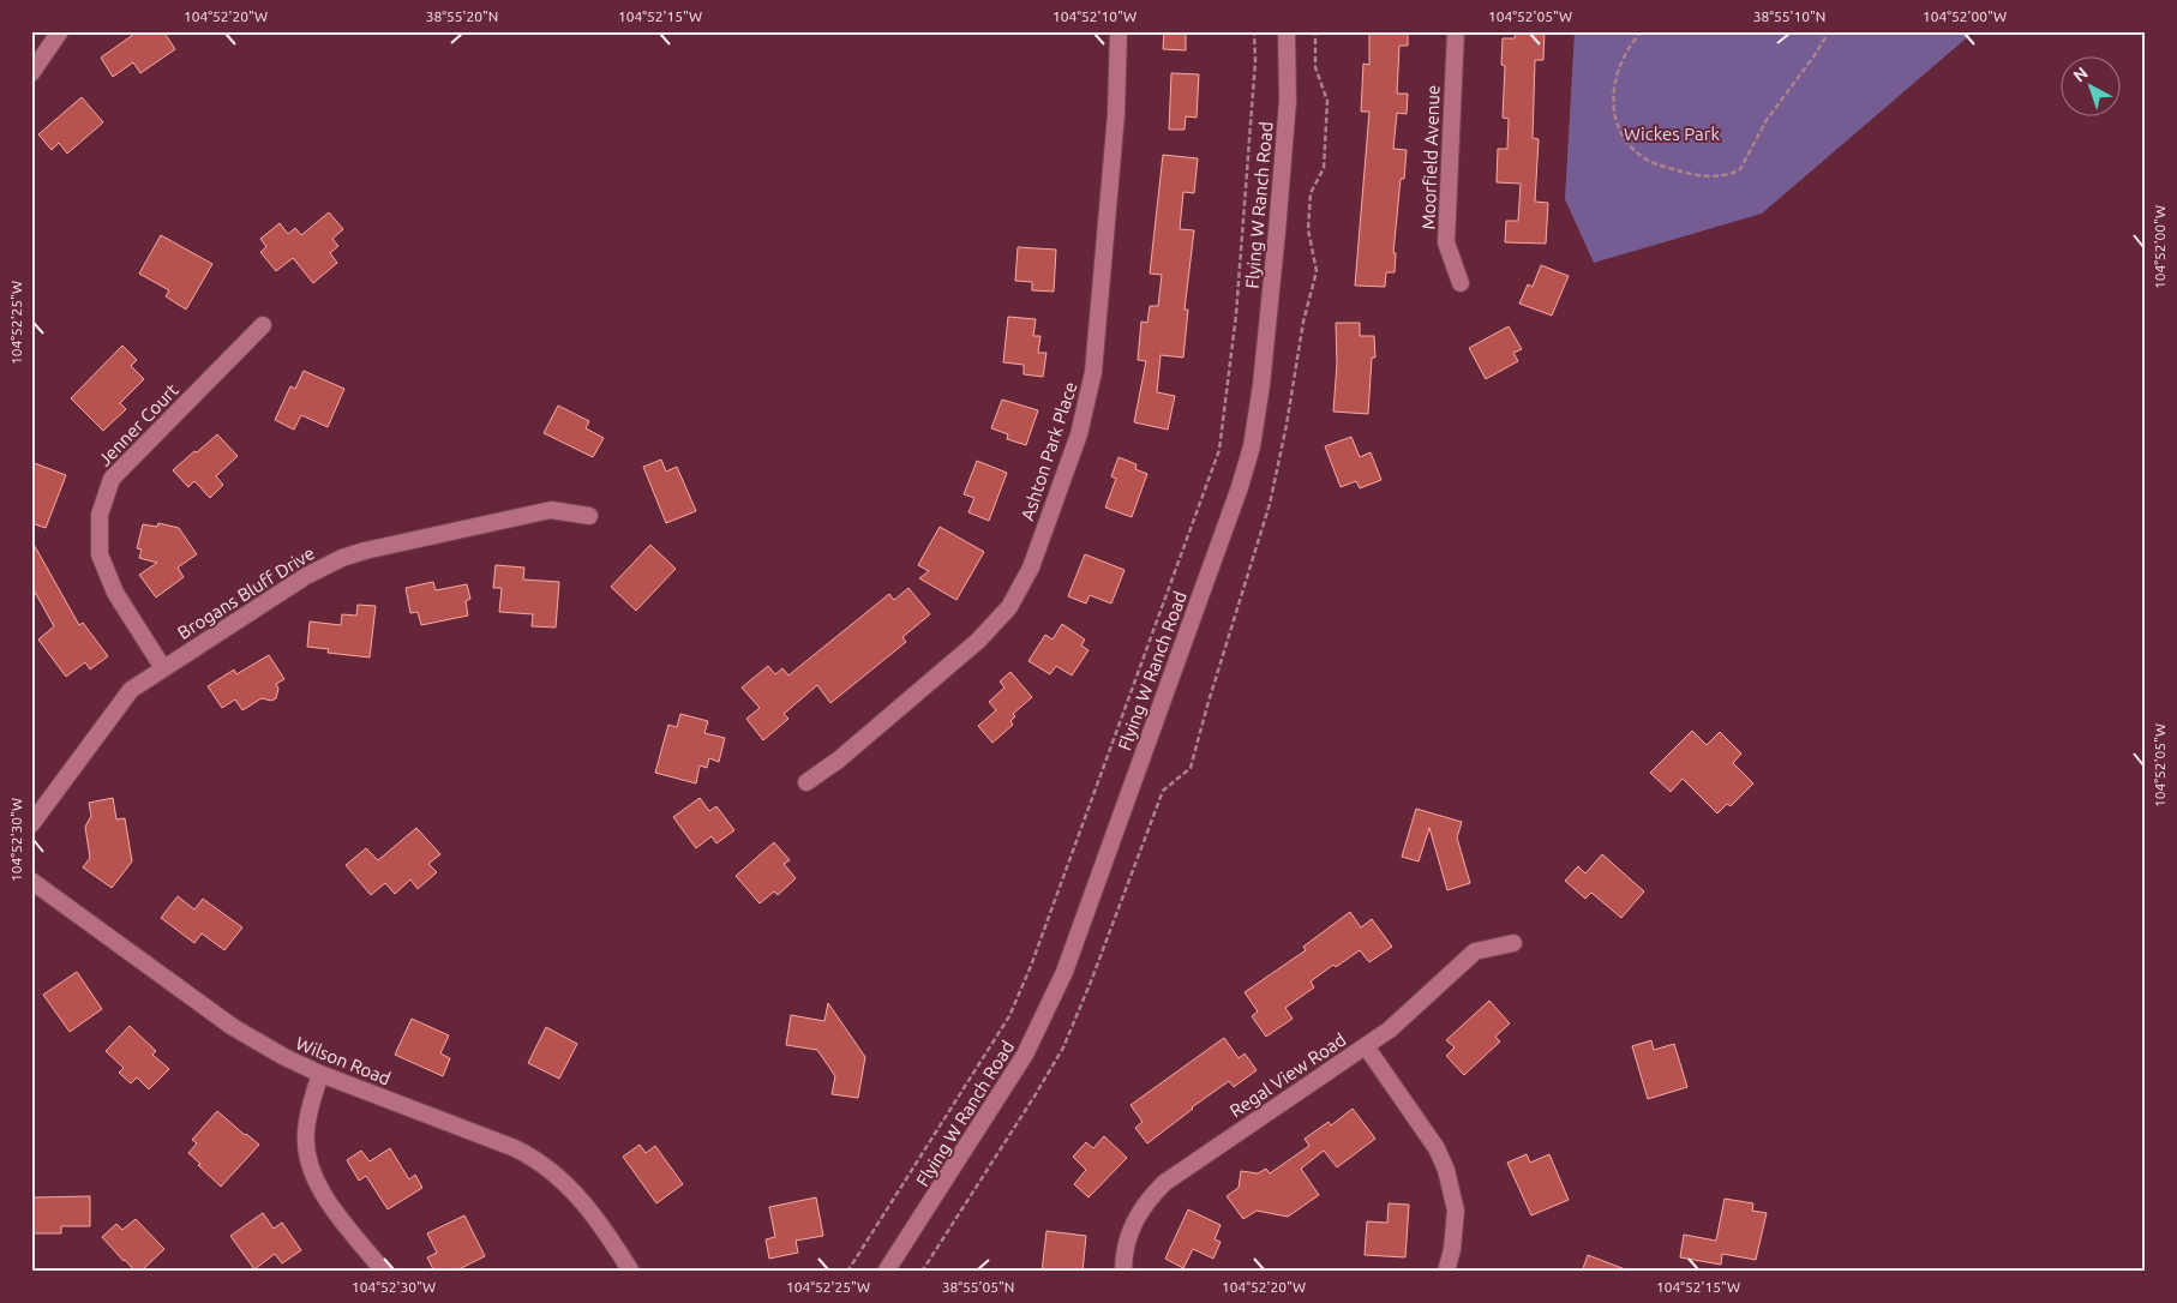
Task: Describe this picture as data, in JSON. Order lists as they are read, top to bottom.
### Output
{
  "streets": {
    "street": [
      "Moorfield Avenue",
      "Flying W Ranch Road",
      "Jenner Court",
      "Ashton Park Place",
      "Brogans Bluff Drive",
      "Wilson Road",
      "Regal View Road"
    ]
  },
  "crossings": [
    ["Jenner Court", "Brogans Bluff Drive"]
  ],
  "parks": ["Wickes Park"],
  "north": "top left",
  "coordinates": [
    "104°52'20\"W",
    "38°55'20\"N",
    "104°52'15\"W",
    "104°52'10\"W",
    "104°52'05\"W",
    "38°55'10\"N",
    "104°52'00\"W",
    "104°52'25\"W",
    "104°52'30\"W",
    "38°55'05\"N"
  ]
}
